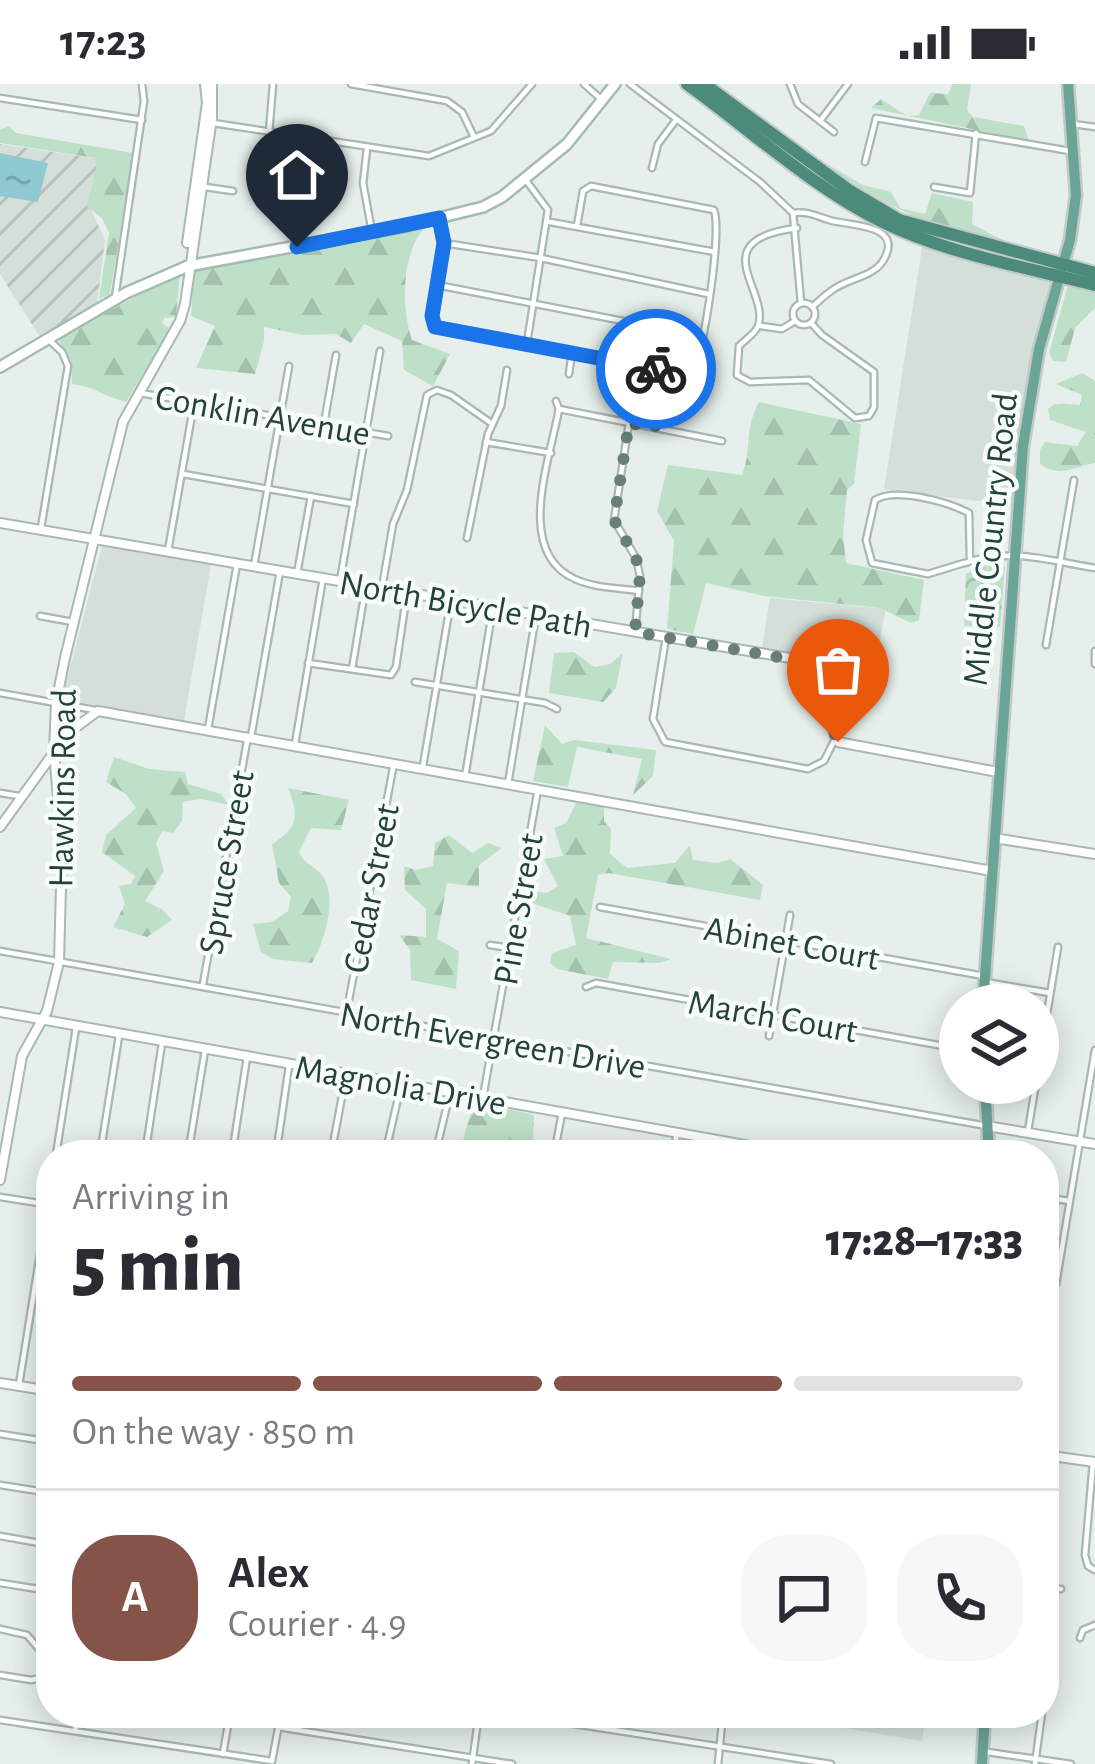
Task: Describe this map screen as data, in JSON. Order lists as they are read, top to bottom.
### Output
{
  "streets": {
    "main road": ["Middle Country Road"],
    "street": [
      "Conklin Avenue",
      "North Bicycle Path",
      "Hawkins Road",
      "Spruce Street",
      "Cedar Street",
      "Pine Street",
      "Abinet Court",
      "March Court",
      "North Evergreen Drive",
      "Magnolia Drive"
    ]
  },
  "crossings": [
    ["Conklin Avenue", "Hawkins Road"],
    ["Middle Country Road", "Abinet Court"],
    ["North Bicycle Path", "Hawkins Road"],
    ["North Bicycle Path", "Spruce Street"],
    ["Hawkins Road", "North Evergreen Drive"],
    ["Hawkins Road", "Magnolia Drive"],
    ["Spruce Street", "North Evergreen Drive"],
    ["Cedar Street", "North Evergreen Drive"],
    ["Pine Street", "North Evergreen Drive"],
    ["Pine Street", "Magnolia Drive"]
  ],
  "page": {
    "status": "17:23",
    "heading": ["5 min", "Arriving in", "17:28–17:33"],
    "panel": ["Alex", "Courier · 4.9"],
    "bar": "On the way · 850 m",
    "round": "A"
  }
}
